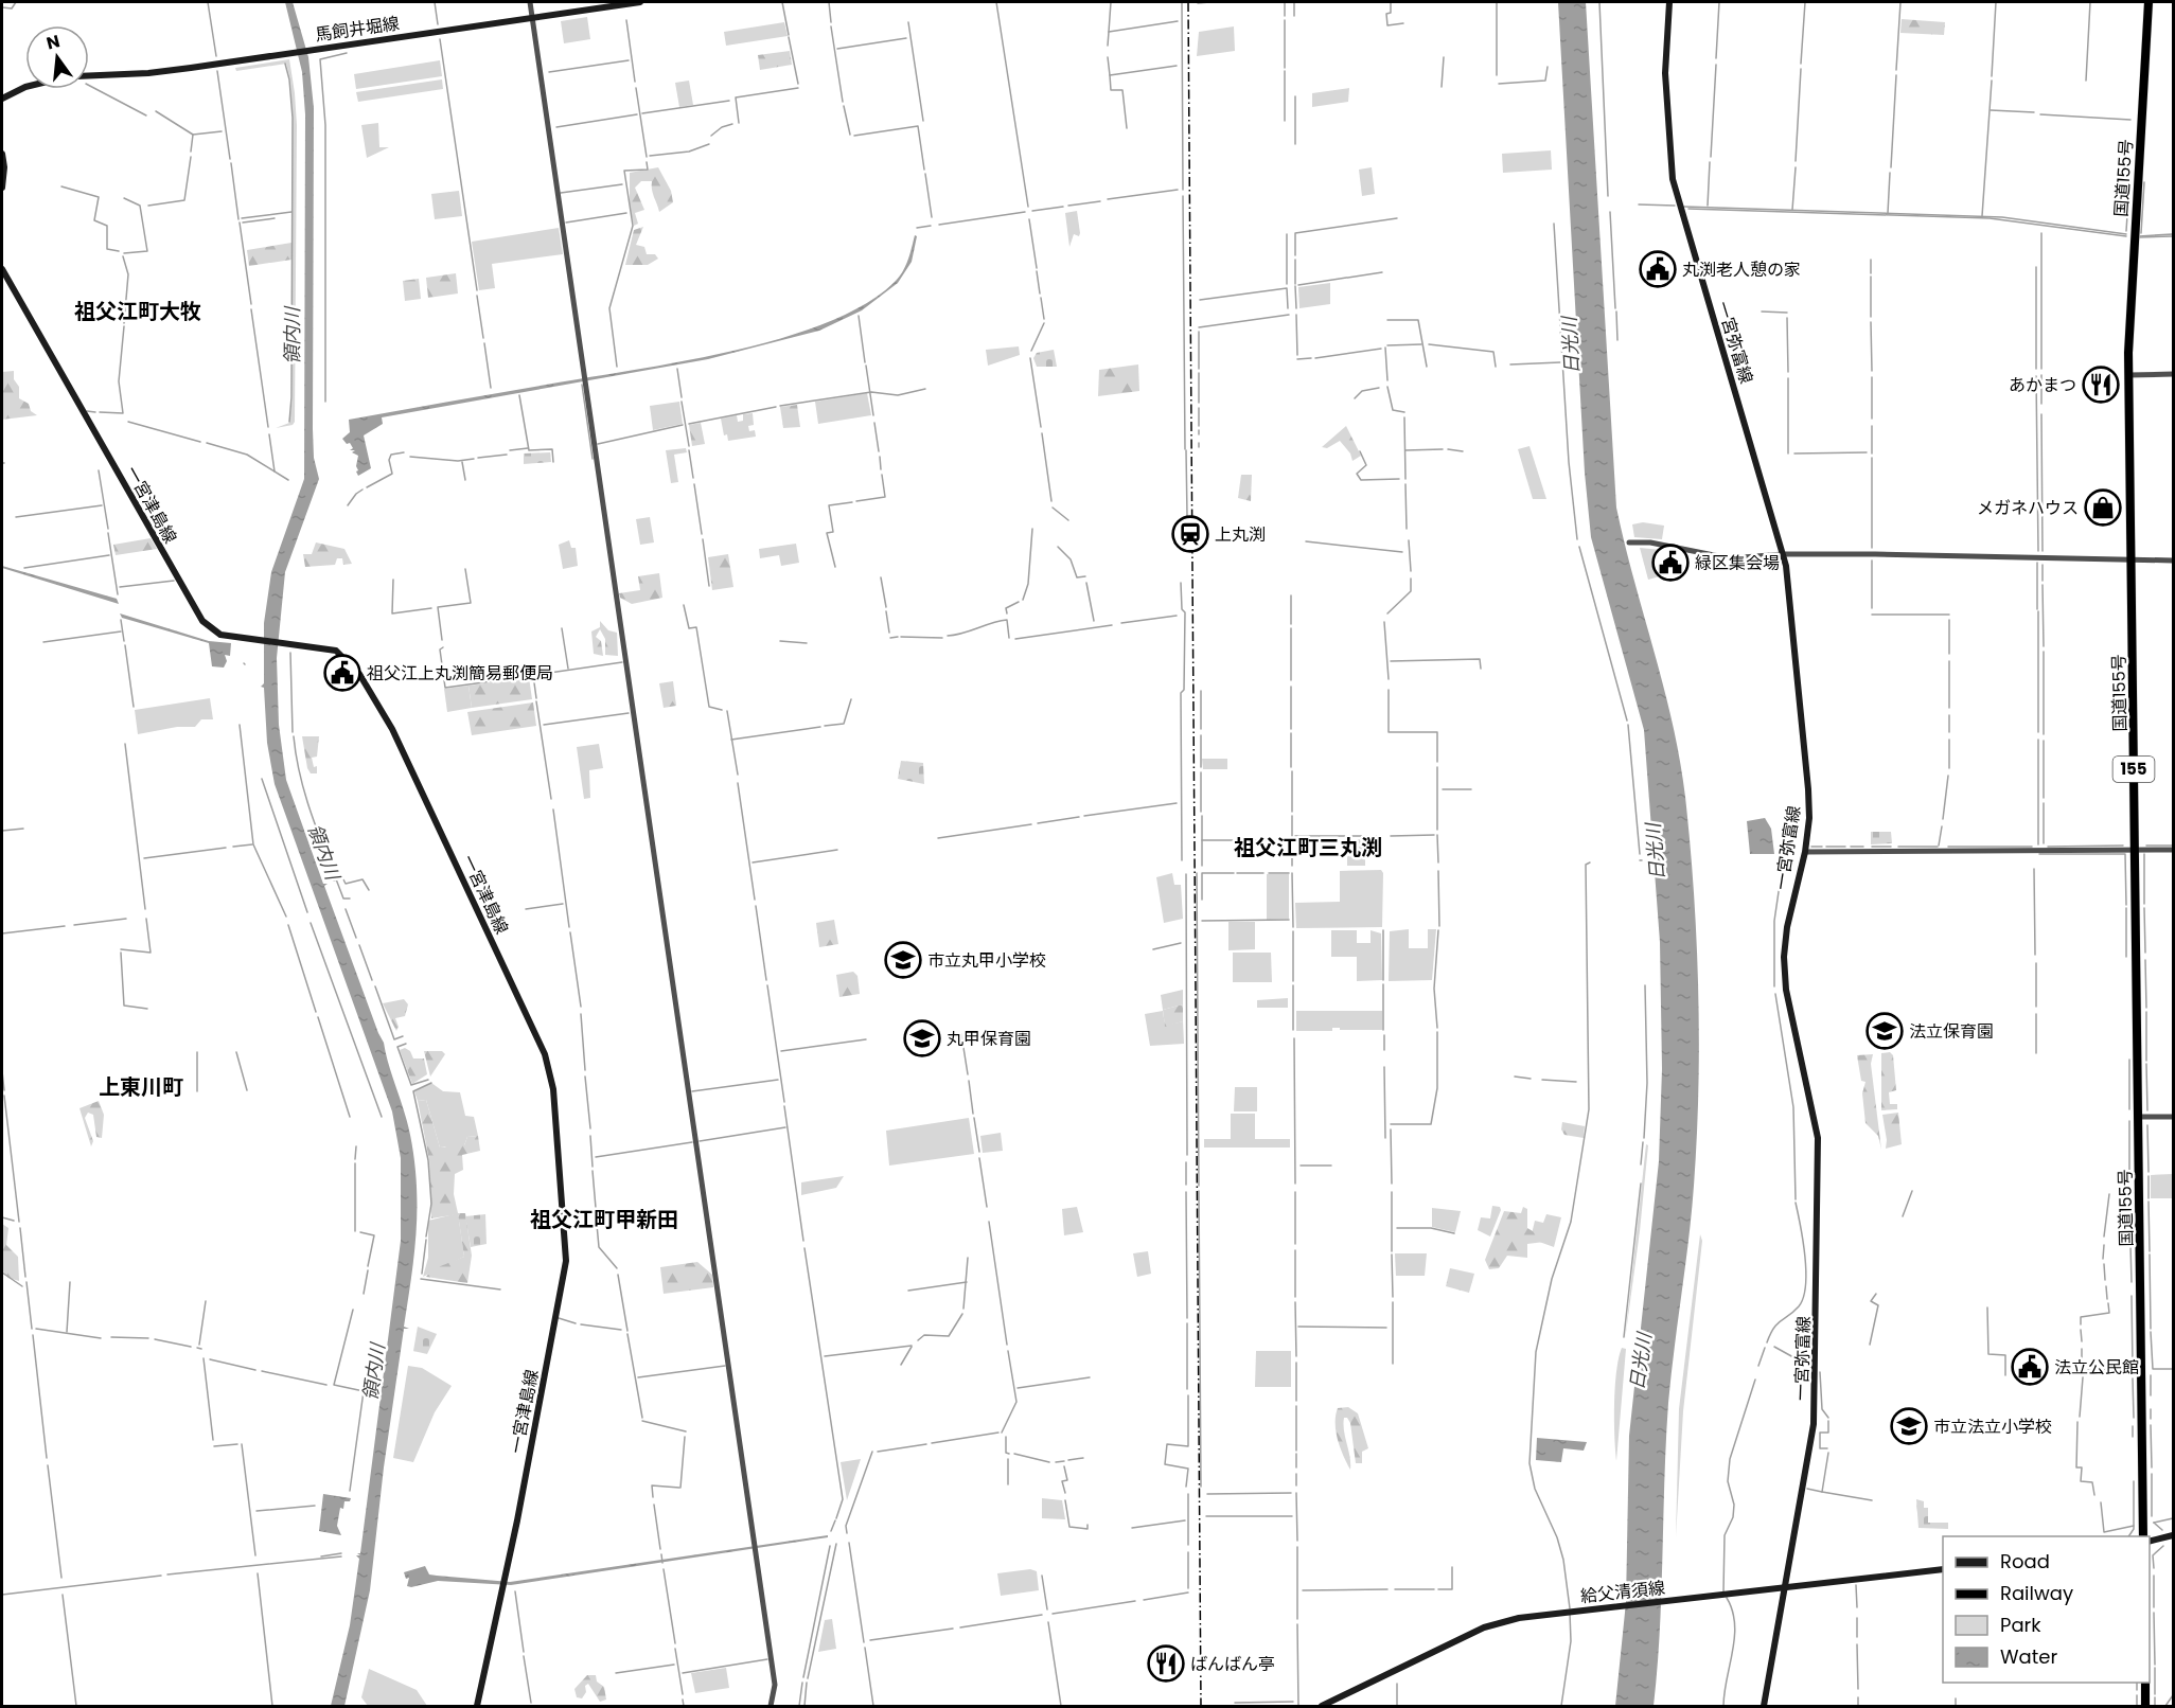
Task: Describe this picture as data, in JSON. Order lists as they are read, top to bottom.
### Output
{
  "streets": {
    "highway": ["国道155号", "155"],
    "main road": [
      "馬飼井堀線",
      "一宮弥富線",
      "一宮津島線",
      "給父清須線"
    ]
  },
  "crossings": [
    ["一宮弥富線", "給父清須線"]
  ],
  "districts": [
    "祖父江町大牧",
    "祖父江町三丸渕",
    "上東川町",
    "祖父江町甲新田"
  ],
  "water": ["領内川", "日光川"],
  "places": {
    "public building": [
      "丸渕老人憩の家",
      "緑区集会場",
      "祖父江上丸渕簡易郵便局",
      "法立公民館"
    ],
    "restaurant": ["あかまつ", "ばんばん亭"],
    "shop": ["メガネハウス"],
    "station": ["上丸渕"],
    "school or university": [
      "市立丸甲小学校",
      "法立保育園",
      "丸甲保育園",
      "市立法立小学校"
    ]
  },
  "legend": [
    "Road",
    "Railway",
    "Park",
    "Water"
  ],
  "north": "top"
}
